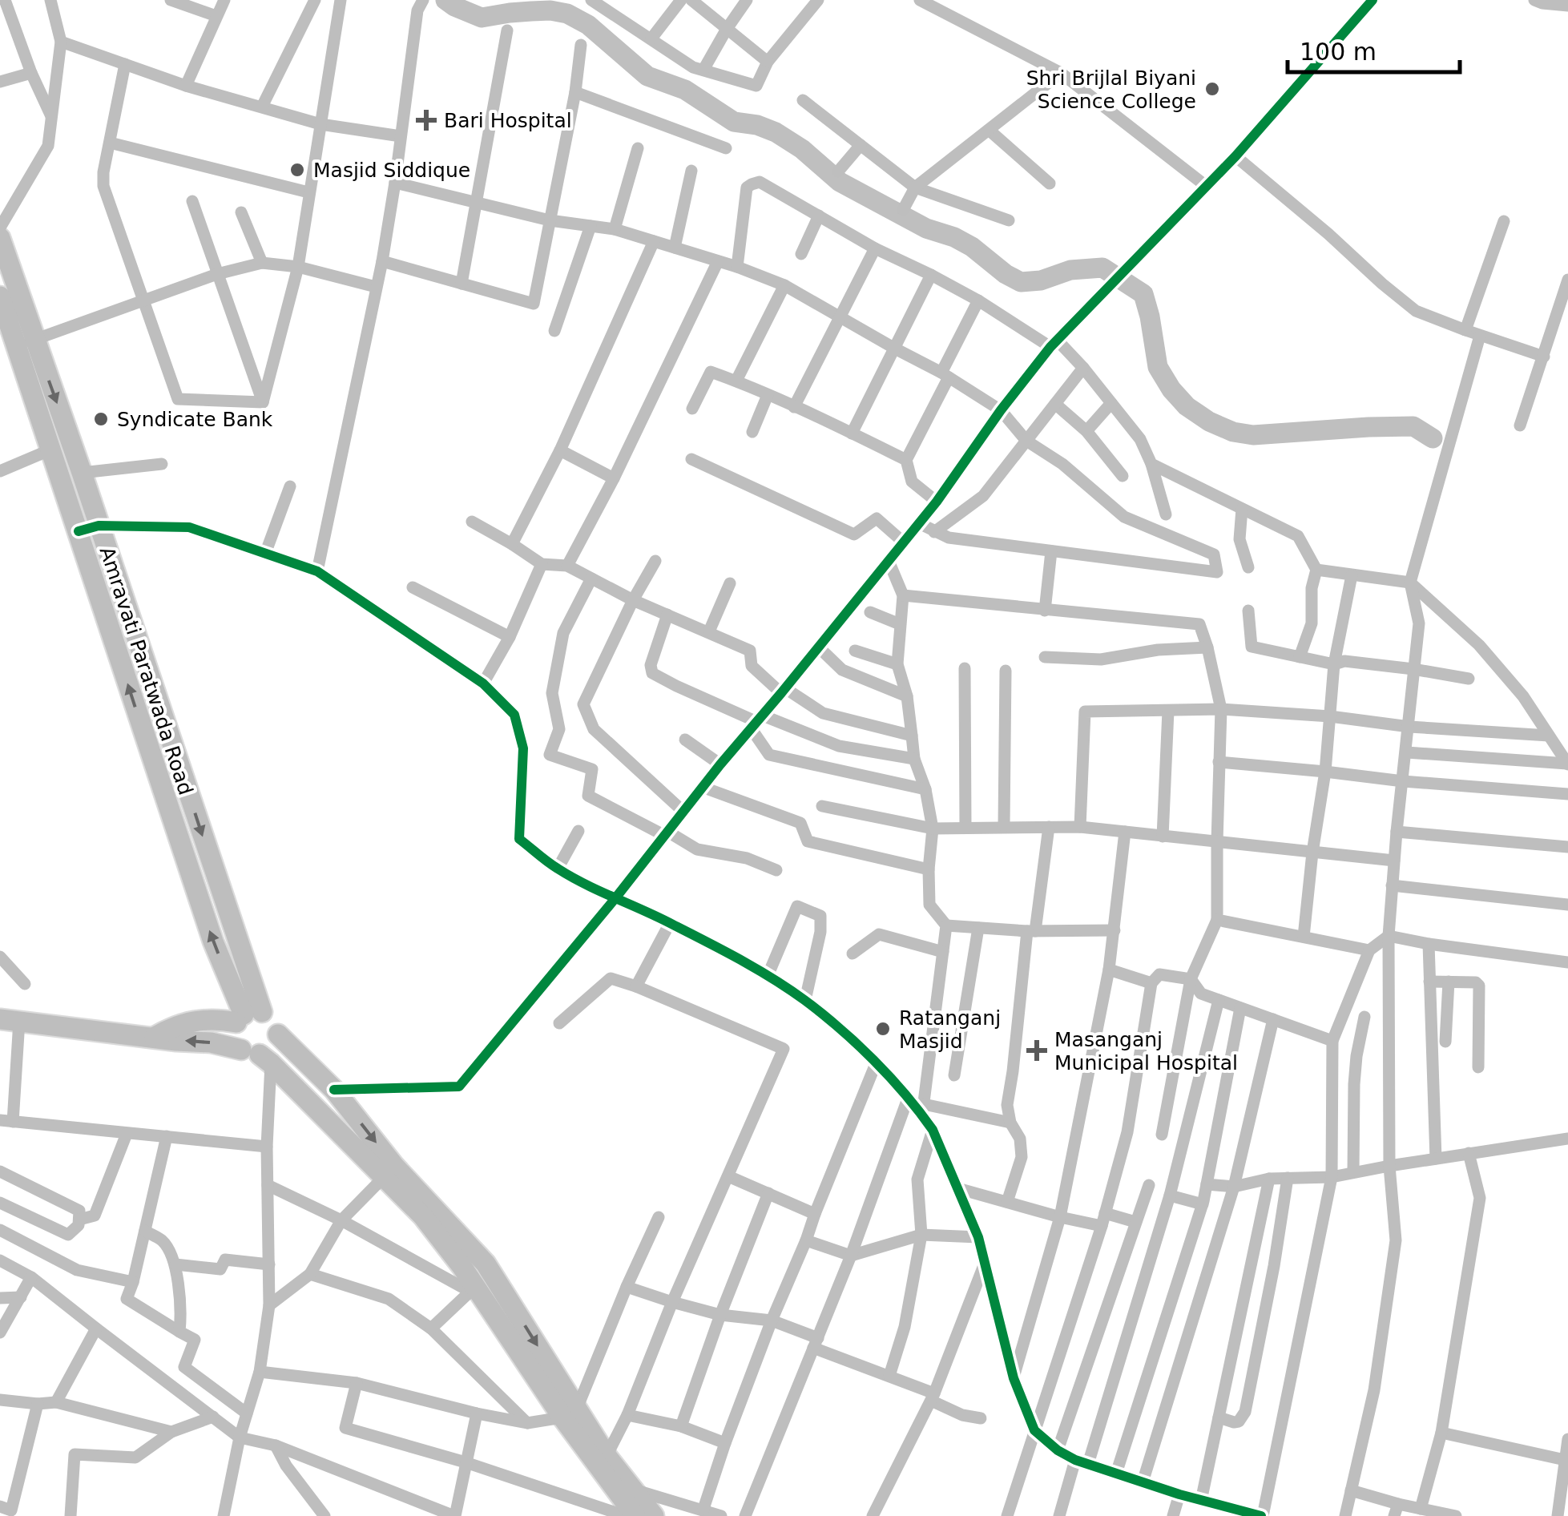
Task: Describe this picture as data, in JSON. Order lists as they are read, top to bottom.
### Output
{
  "streets": {
    "main road": ["Amravati Paratwada Road"]
  },
  "places": {
    "other": [
      "Shri Brijlal Biyani Science College",
      "Masjid Siddique",
      "Syndicate Bank",
      "Ratanganj Masjid"
    ],
    "health": ["Bari Hospital", "Masanganj Municipal Hospital"]
  },
  "scale_bar": "100 m"
}
